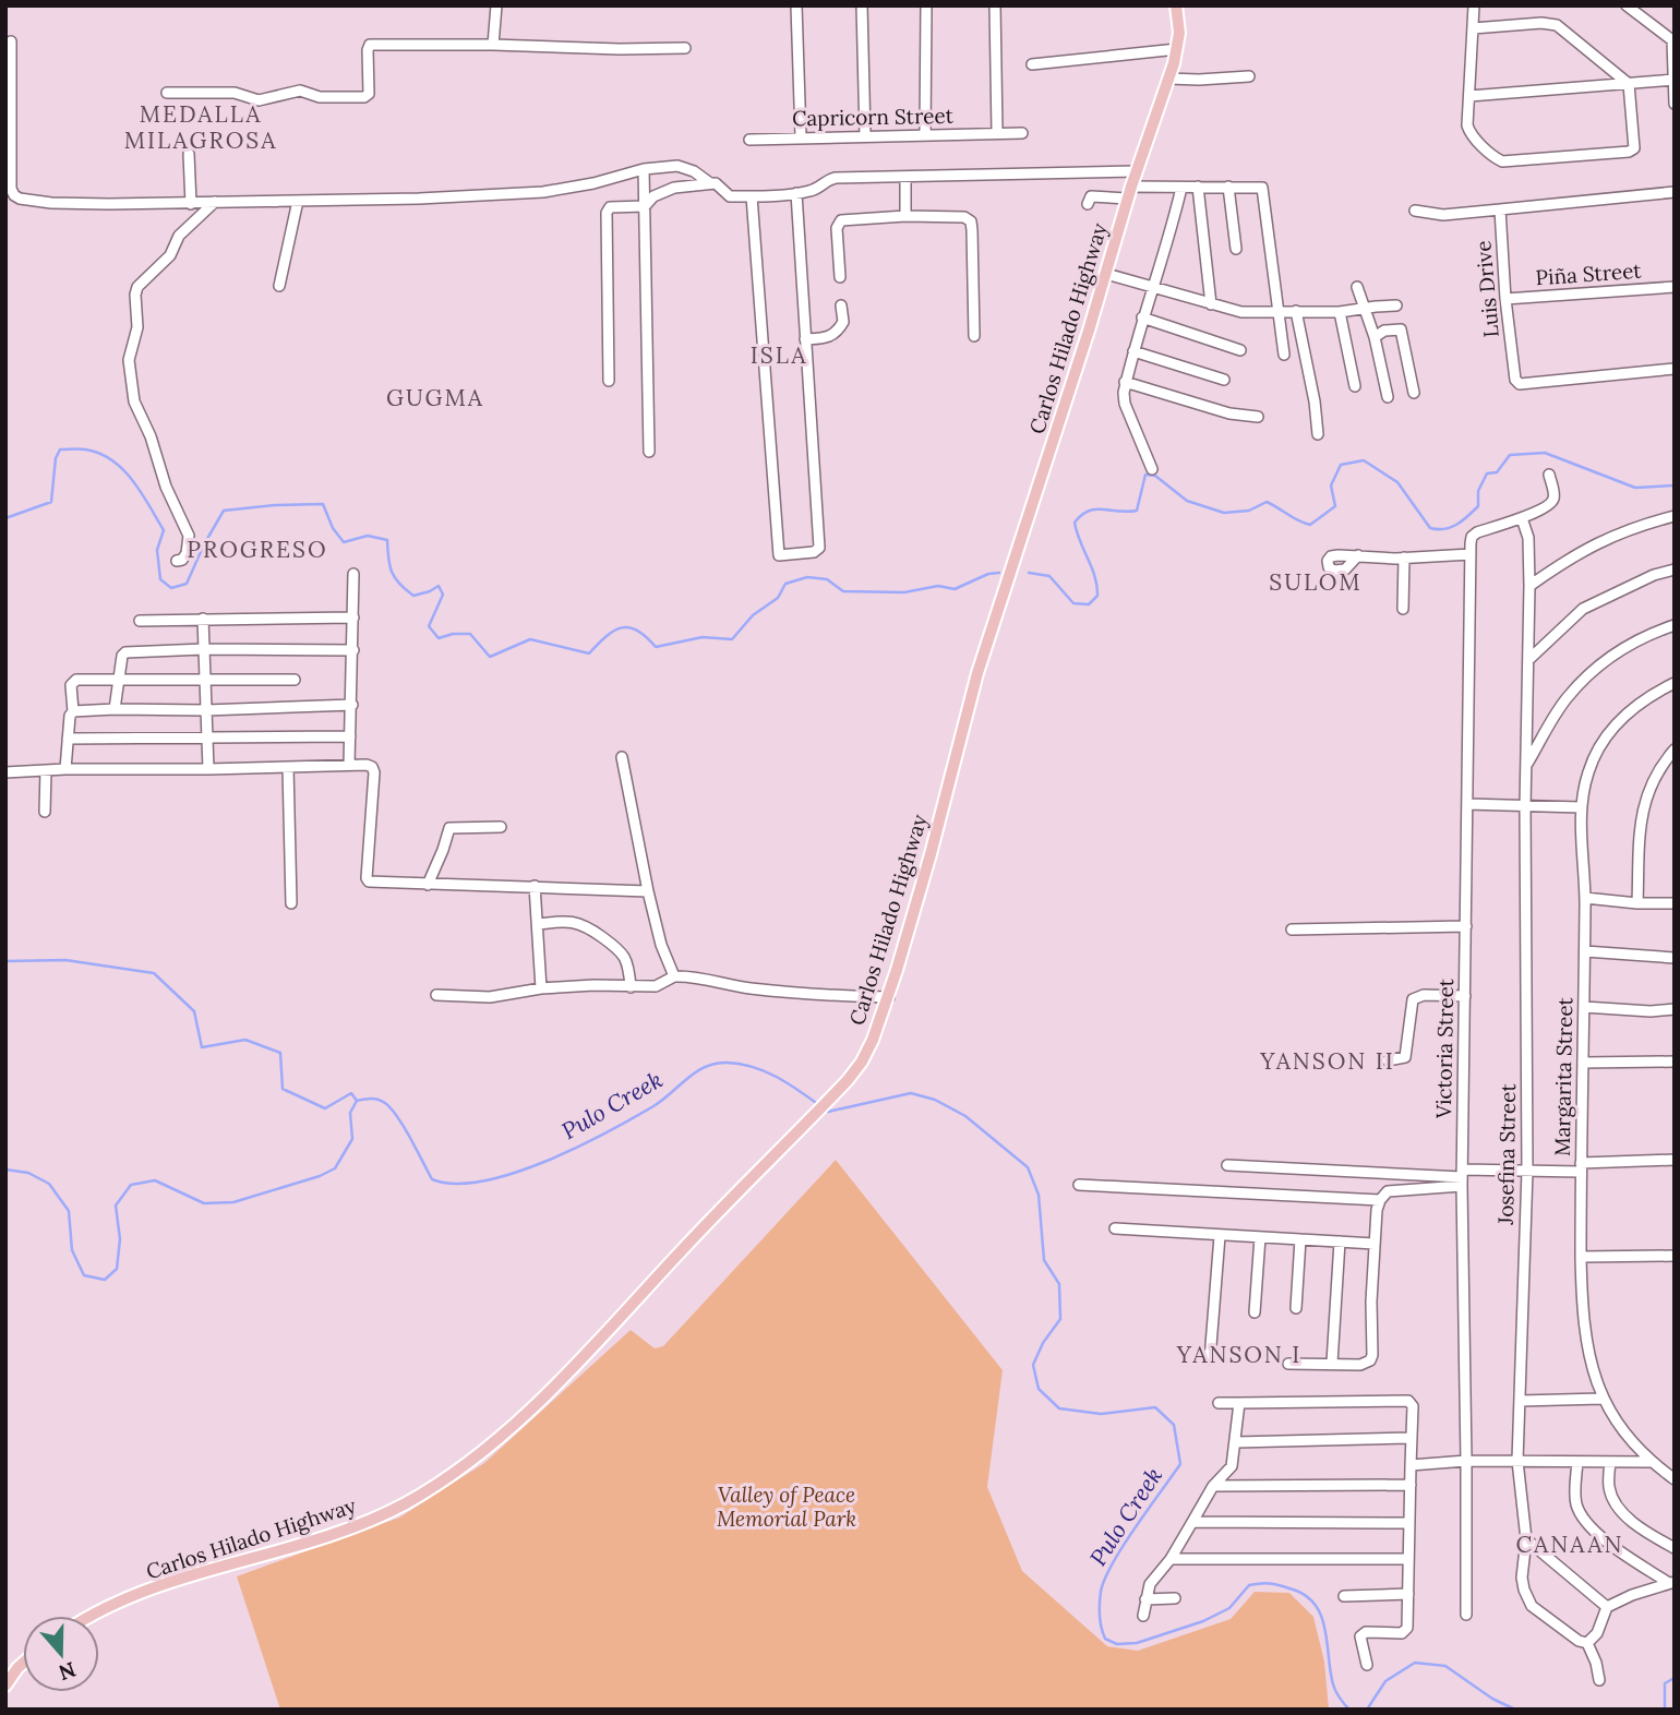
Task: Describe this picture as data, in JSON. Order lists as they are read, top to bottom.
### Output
{
  "streets": {
    "main road": ["Carlos Hilado Highway"],
    "street": [
      "Capricorn Street",
      "Piña Street",
      "Luis Drive",
      "Victoria Street",
      "Margarita Street",
      "Josefina Street"
    ]
  },
  "crossings": [
    ["Piña Street", "Luis Drive"]
  ],
  "districts": [
    "MEDALLA MILAGROSA",
    "ISLA",
    "GUGMA",
    "PROGRESO",
    "SULOM",
    "YANSON II",
    "YANSON I",
    "CANAAN"
  ],
  "water": ["Pulo Creek"],
  "parks": ["Valley of Peace Memorial Park"],
  "north": "bottom"
}
